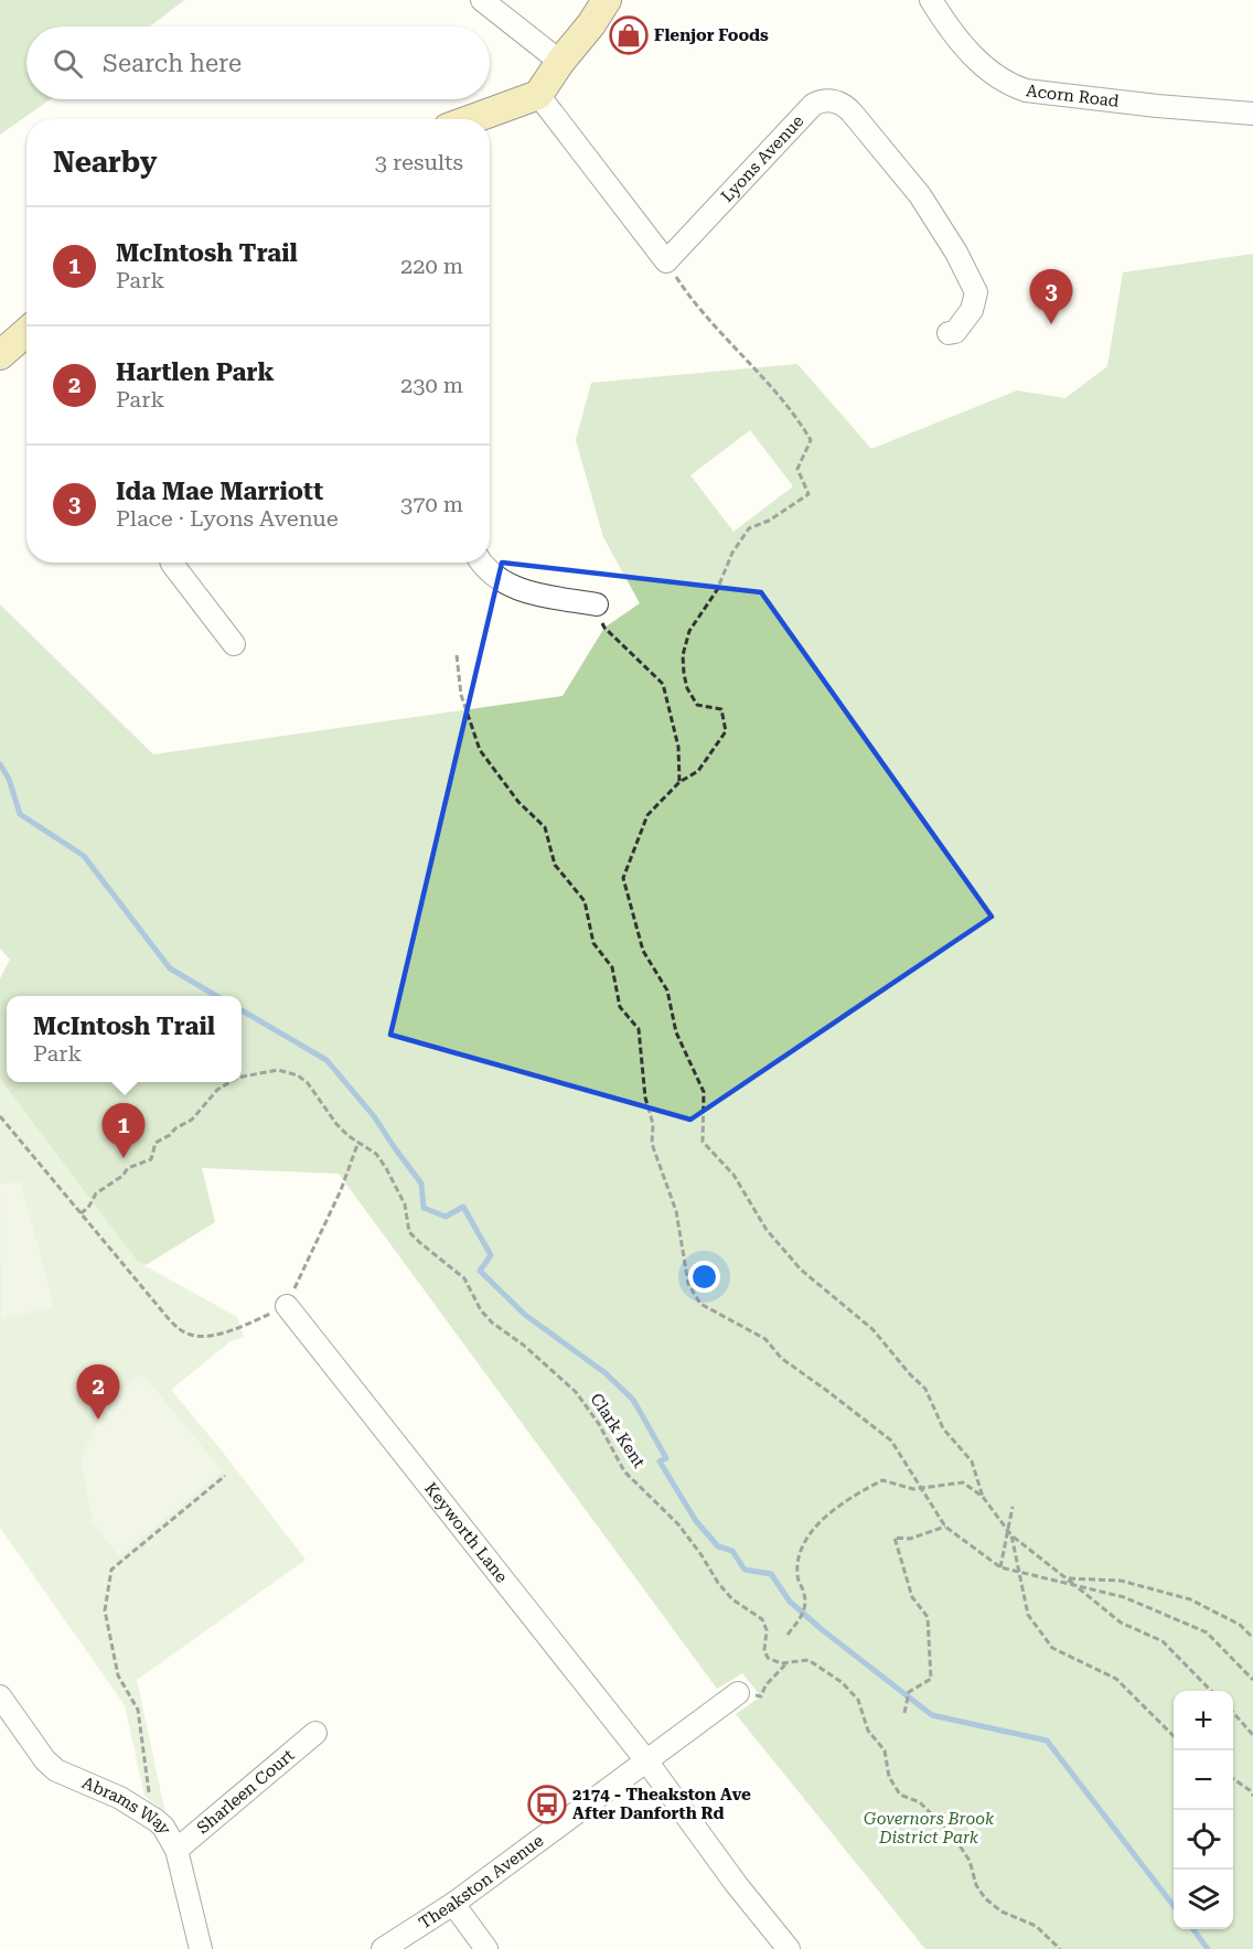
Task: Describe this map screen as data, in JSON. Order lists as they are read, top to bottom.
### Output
{
  "streets": {
    "street": [
      "Acorn Road",
      "Lyons Avenue",
      "Keyworth Lane",
      "Sharleen Court",
      "Abrams Way",
      "Theakston Avenue"
    ],
    "path": ["Clark Kent"]
  },
  "crossings": [
    ["Keyworth Lane", "Theakston Avenue"],
    ["Sharleen Court", "Abrams Way"]
  ],
  "parks": ["Governors Brook District Park"],
  "places": {
    "shop": ["Flenjor Foods"],
    "bus stop": ["2174 - Theakston Ave After Danforth Rd"]
  },
  "page": {
    "search": "Search here",
    "heading": ["Nearby", "3 results"],
    "list": [
      {
        "mark": "1",
        "name": "McIntosh Trail",
        "note": "Park",
        "value": "220 m"
      },
      {
        "mark": "2",
        "name": "Hartlen Park",
        "note": "Park",
        "value": "230 m"
      },
      {
        "mark": "3",
        "name": "Ida Mae Marriott",
        "note": "Place · Lyons Avenue",
        "value": "370 m"
      }
    ],
    "pins": ["3", "1", "2"],
    "popup": ["McIntosh Trail", "Park"],
    "map_buttons": ["+", "−"]
  }
}
